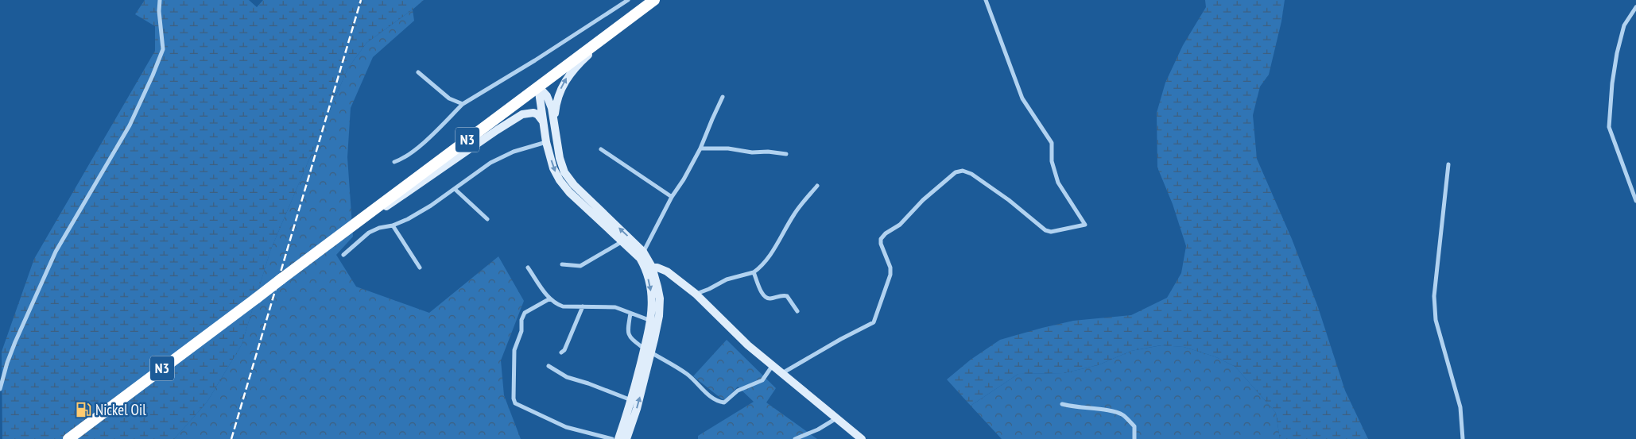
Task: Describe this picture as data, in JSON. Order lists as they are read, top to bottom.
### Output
{
  "streets": {
    "highway": ["N3"]
  },
  "places": {
    "fuel station": ["Nickel Oil"]
  }
}
